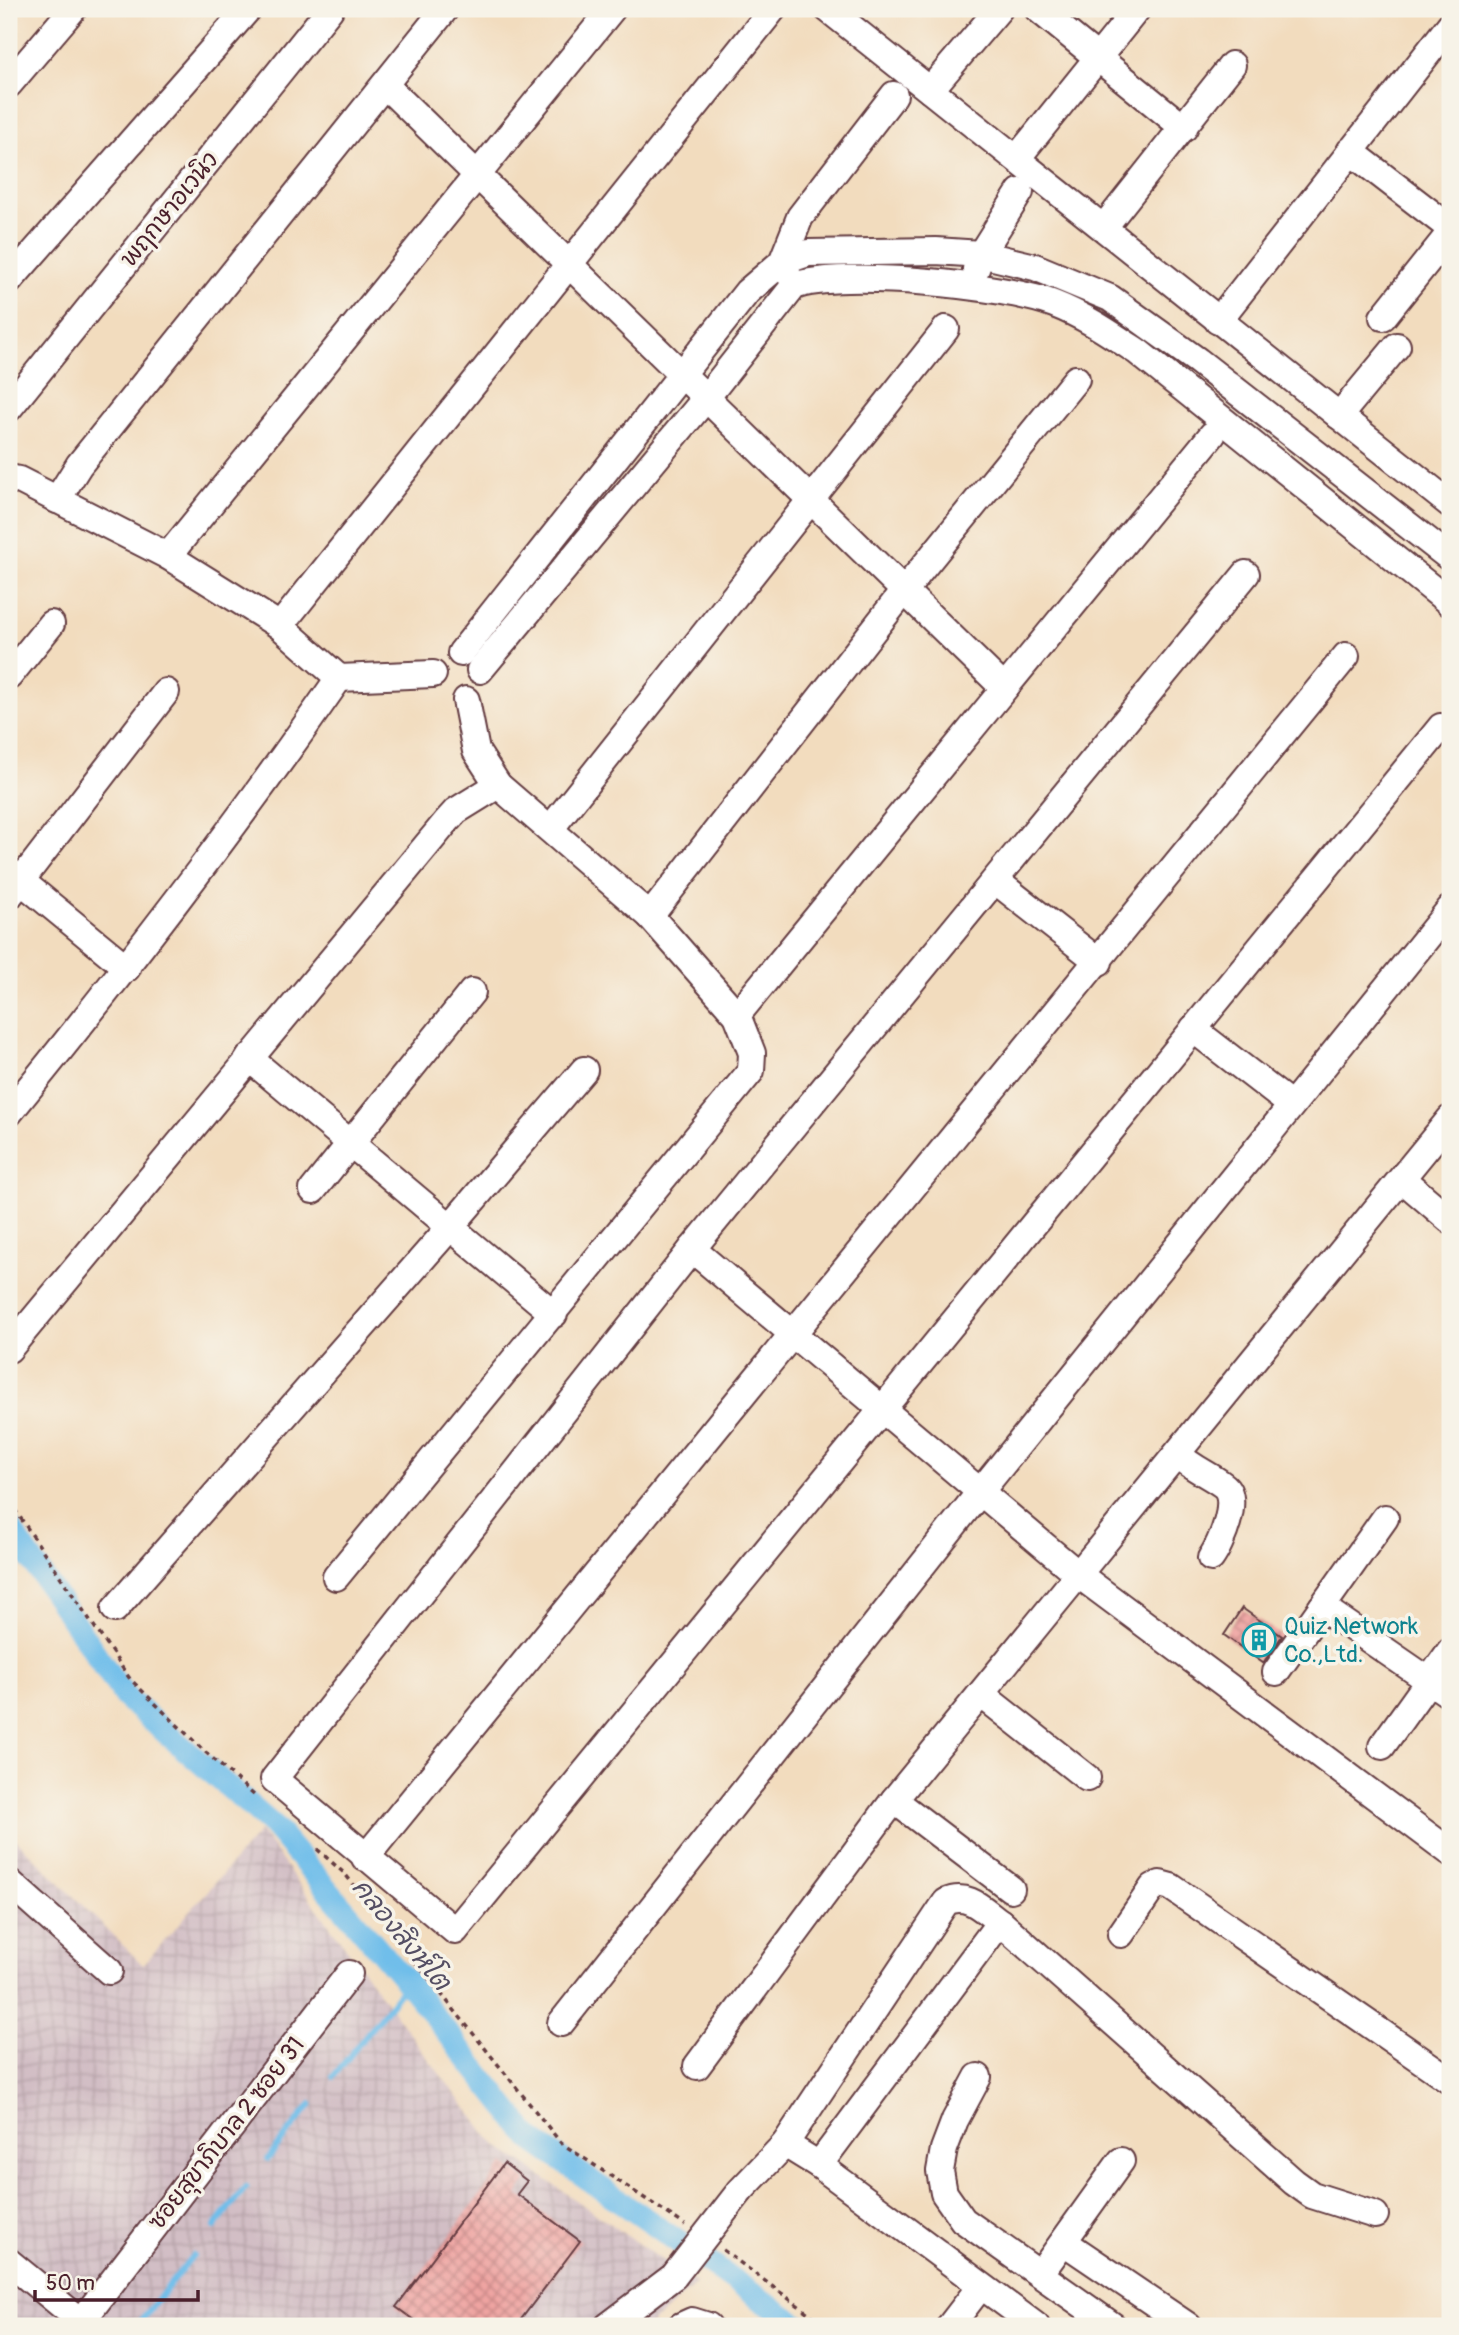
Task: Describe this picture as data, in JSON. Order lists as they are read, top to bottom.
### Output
{
  "streets": {
    "street": ["พฤกษาอเวนิว", "ซอยสุขาภิบาล 2 ซอย 31"]
  },
  "water": ["คลองสิงห์โต"],
  "places": {
    "building": ["Quiz Network Co.,Ltd."]
  },
  "scale_bar": "50 m"
}
